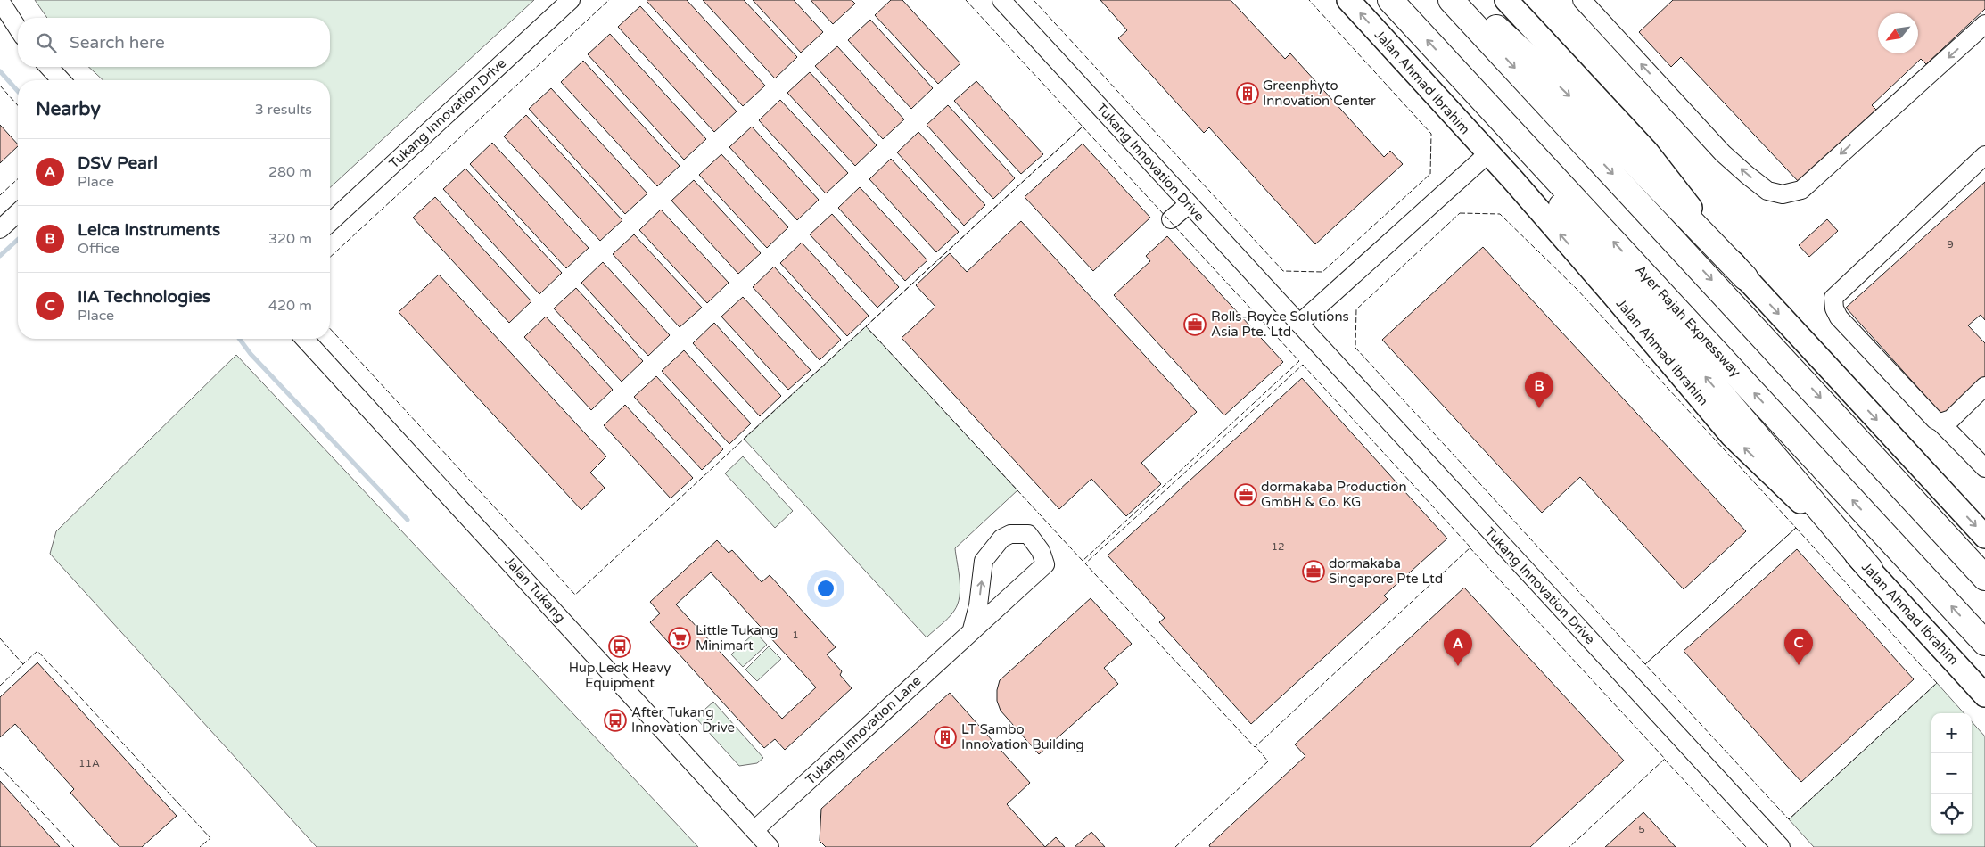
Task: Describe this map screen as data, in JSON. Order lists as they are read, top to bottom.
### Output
{
  "streets": {
    "highway": ["Ayer Rajah Expressway"],
    "main road": ["Jalan Ahmad Ibrahim"],
    "street": ["Tukang Innovation Drive", "Jalan Tukang", "Tukang Innovation Lane"]
  },
  "crossings": [
    ["Jalan Tukang", "Tukang Innovation Lane"]
  ],
  "places": {
    "building": ["Greenphyto Innovation Center", "LT Sambo Innovation Building"],
    "office": ["Rolls-Royce Solutions Asia Pte. Ltd", "dormakaba Production GmbH & Co. KG", "dormakaba Singapore Pte Ltd"],
    "supermarket": ["Little Tukang Minimart"],
    "bus stop": ["Hup Leck Heavy Equipment", "After Tukang Innovation Drive"]
  },
  "house_numbers": [
    "9",
    "12",
    "1",
    "11A",
    "5"
  ],
  "north": "bottom left",
  "page": {
    "search": "Search here",
    "heading": ["Nearby", "3 results"],
    "list": [
      {
        "mark": "A",
        "name": "DSV Pearl",
        "note": "Place",
        "value": "280 m"
      },
      {
        "mark": "B",
        "name": "Leica Instruments",
        "note": "Office",
        "value": "320 m"
      },
      {
        "mark": "C",
        "name": "IIA Technologies",
        "note": "Place",
        "value": "420 m"
      }
    ],
    "pins": ["B", "C", "A"],
    "map_buttons": ["+", "−"]
  }
}
